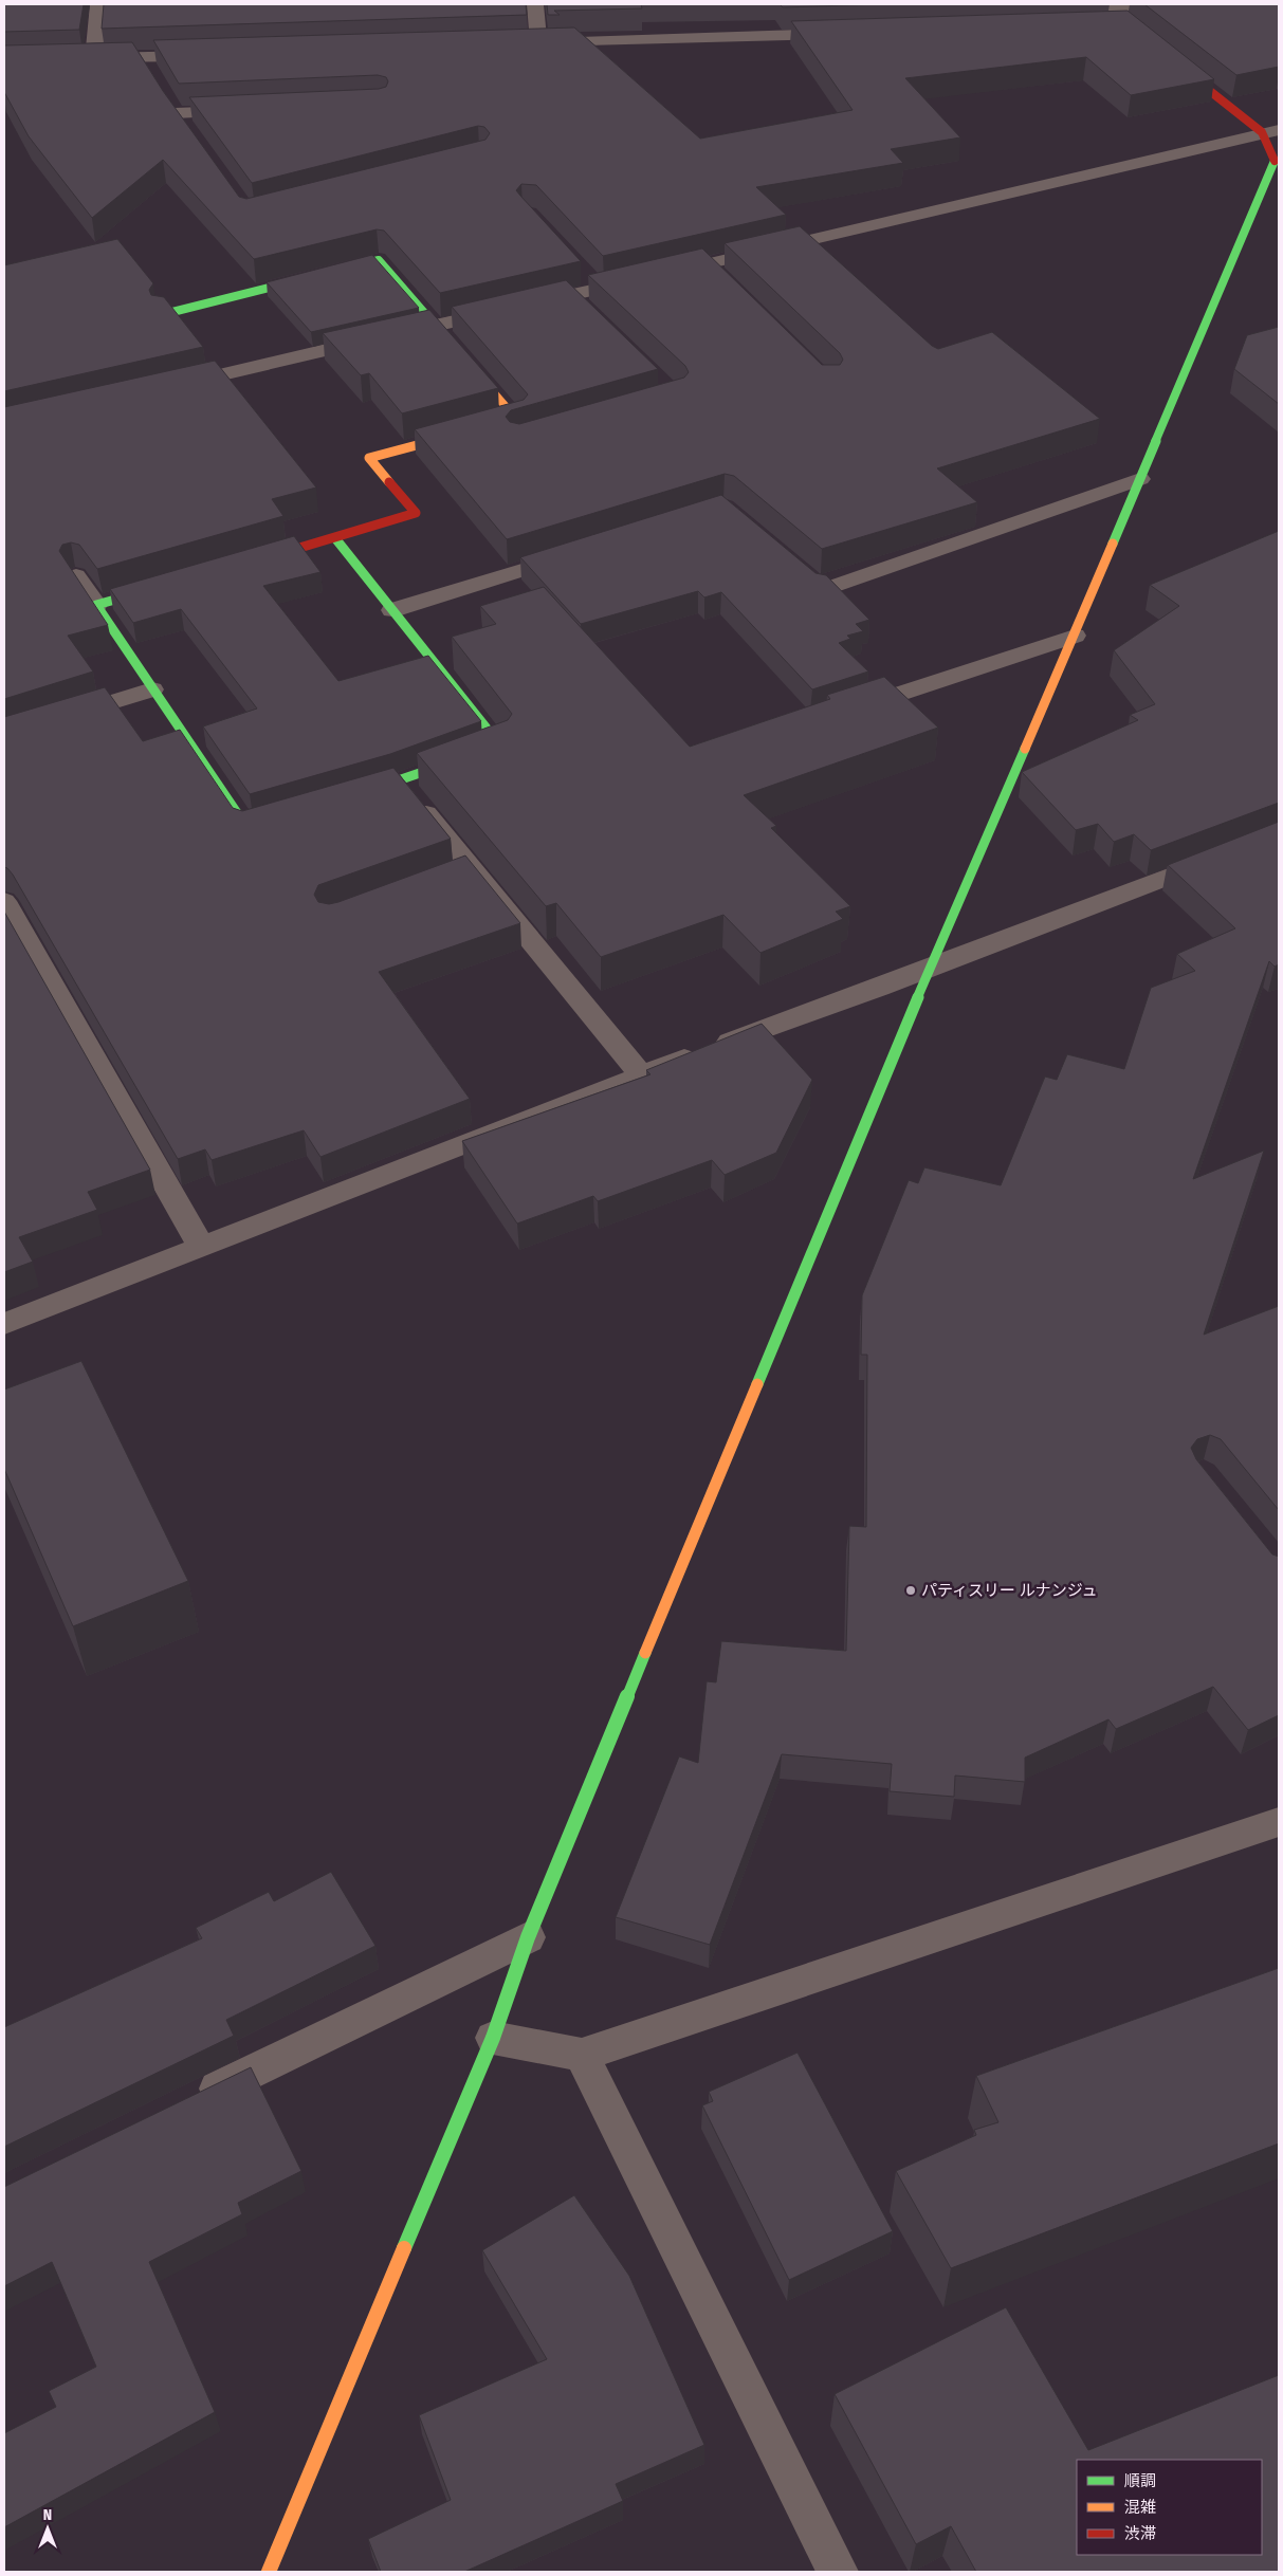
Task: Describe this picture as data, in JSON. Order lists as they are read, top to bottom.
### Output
{
  "places": ["パティスリー ルナンジュ"],
  "legend": ["順調", "混雑", "渋滞"],
  "north": "top"
}
